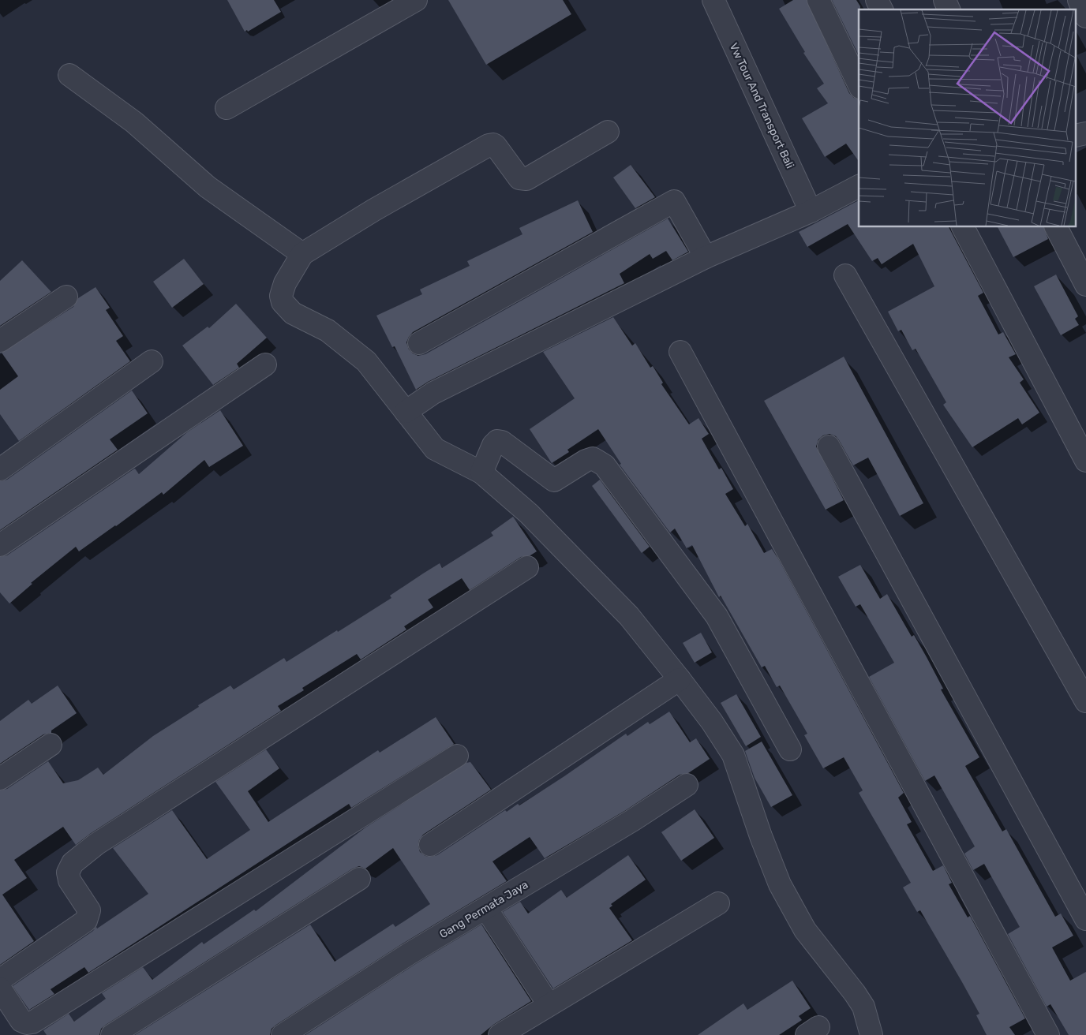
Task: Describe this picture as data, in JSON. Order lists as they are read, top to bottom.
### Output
{
  "streets": {
    "street": ["Vw Tour And Transport Bali", "Gang Permata Jaya"]
  }
}
